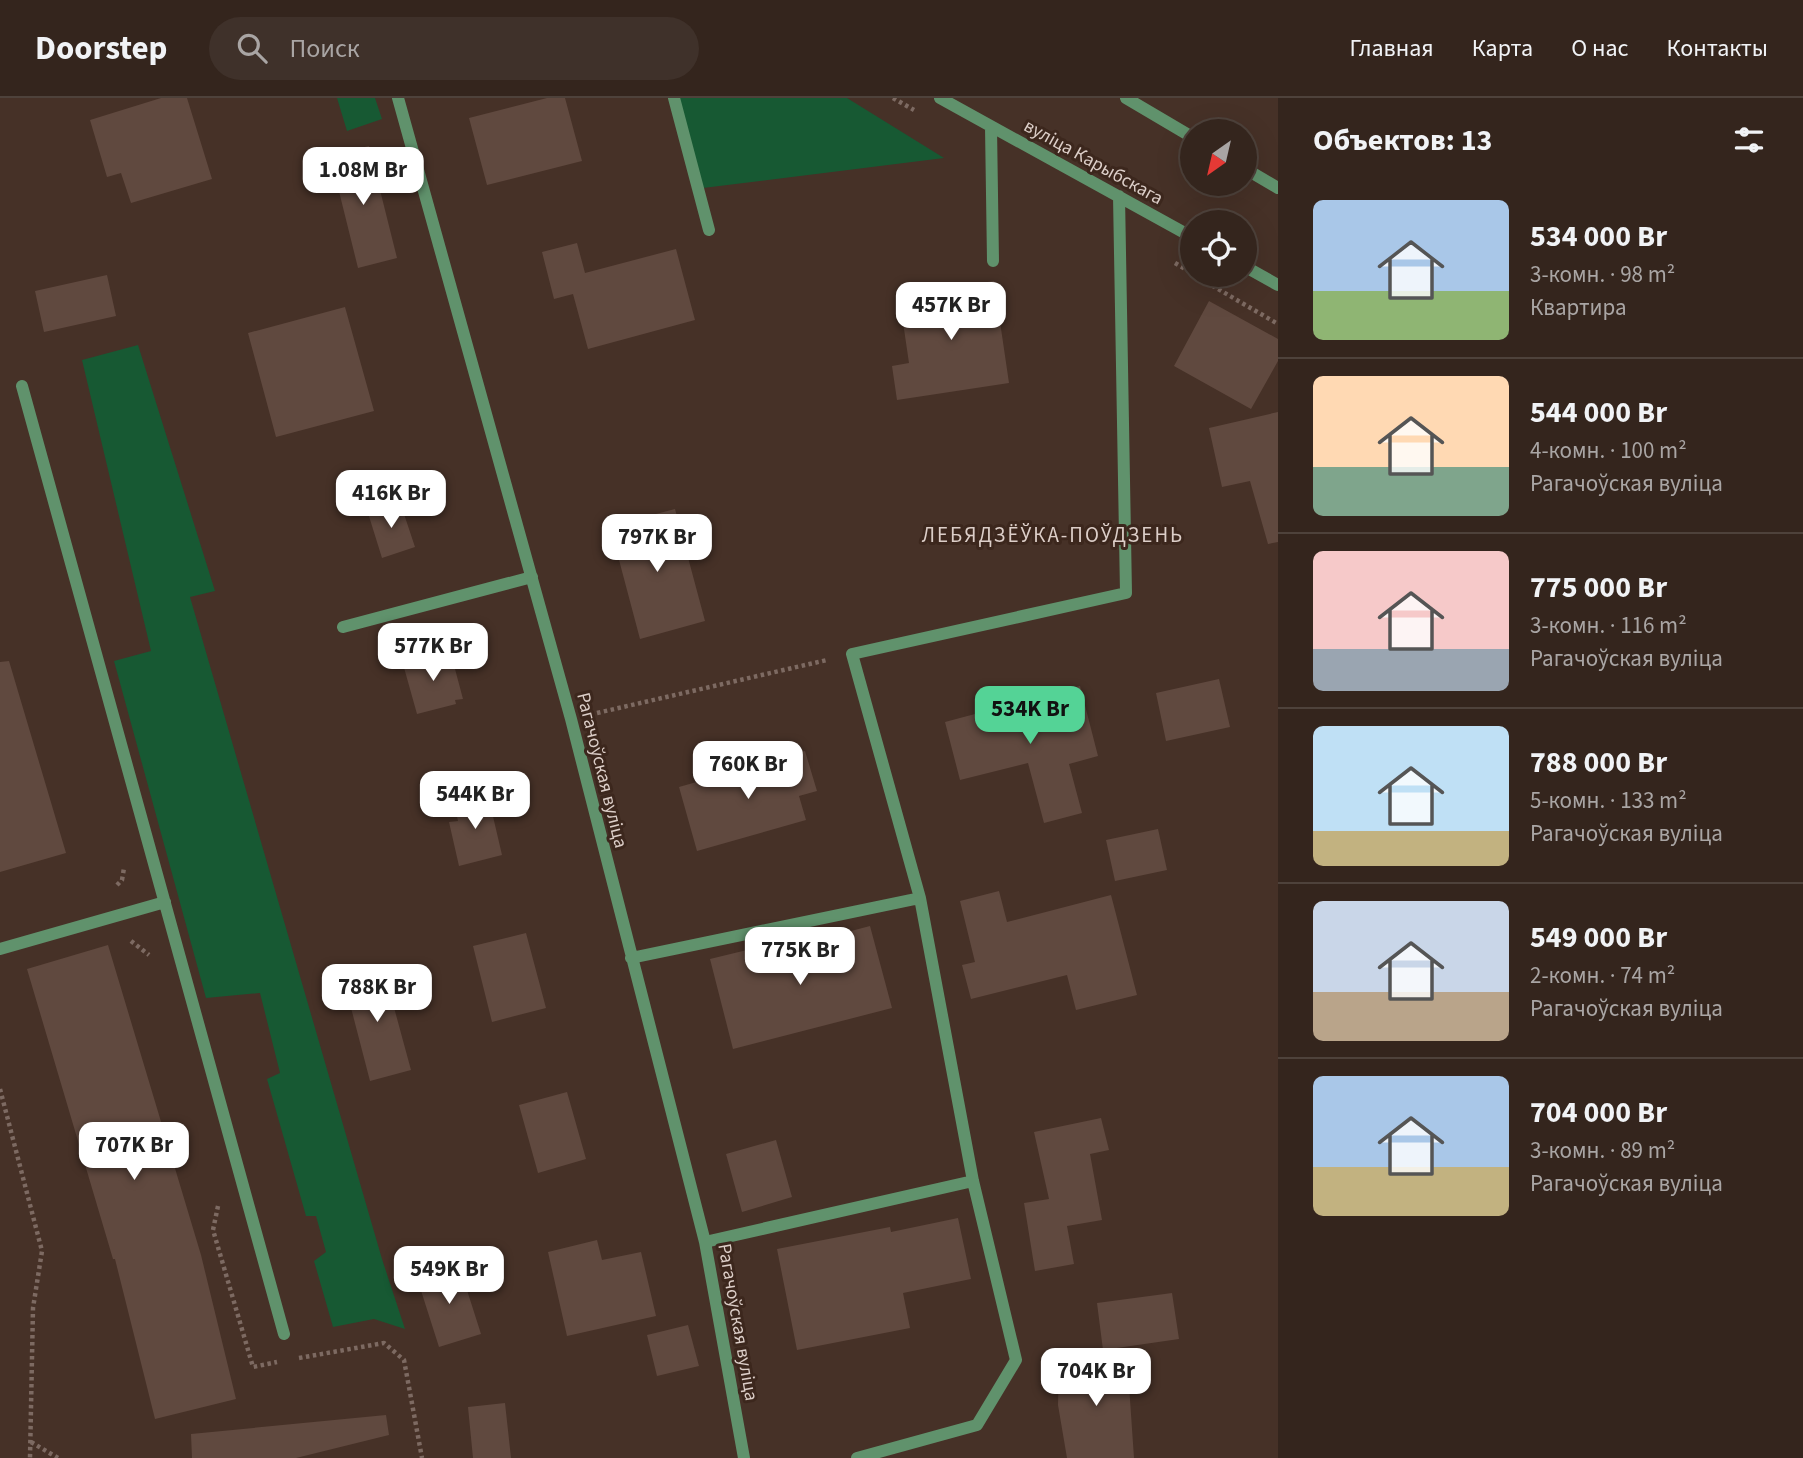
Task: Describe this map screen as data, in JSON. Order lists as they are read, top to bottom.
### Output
{
  "streets": {
    "street": ["вуліца Карыбскага", "Рагачоўская вуліца"]
  },
  "districts": ["ЛЕБЯДЗЁЎКА-ПОЎДЗЕНЬ"],
  "north": "bottom left",
  "page": {
    "header": "Doorstep",
    "search": "Поиск",
    "nav": [
      "Главная",
      "Карта",
      "О нас",
      "Контакты"
    ],
    "heading": "Объектов: 13",
    "price": [
      "1.08M Br",
      "457K Br",
      "416K Br",
      "797K Br",
      "577K Br",
      "534K Br",
      "760K Br",
      "544K Br",
      "775K Br",
      "788K Br",
      "707K Br",
      "549K Br",
      "704K Br"
    ],
    "list": [
      {
        "name": "534 000 Br",
        "note": "3-комн. · 98 m² · Квартира"
      },
      {
        "name": "544 000 Br",
        "note": "4-комн. · 100 m² · Рагачоўская вуліца"
      },
      {
        "name": "775 000 Br",
        "note": "3-комн. · 116 m² · Рагачоўская вуліца"
      },
      {
        "name": "788 000 Br",
        "note": "5-комн. · 133 m² · Рагачоўская вуліца"
      },
      {
        "name": "549 000 Br",
        "note": "2-комн. · 74 m² · Рагачоўская вуліца"
      },
      {
        "name": "704 000 Br",
        "note": "3-комн. · 89 m² · Рагачоўская вуліца"
      }
    ]
  }
}
